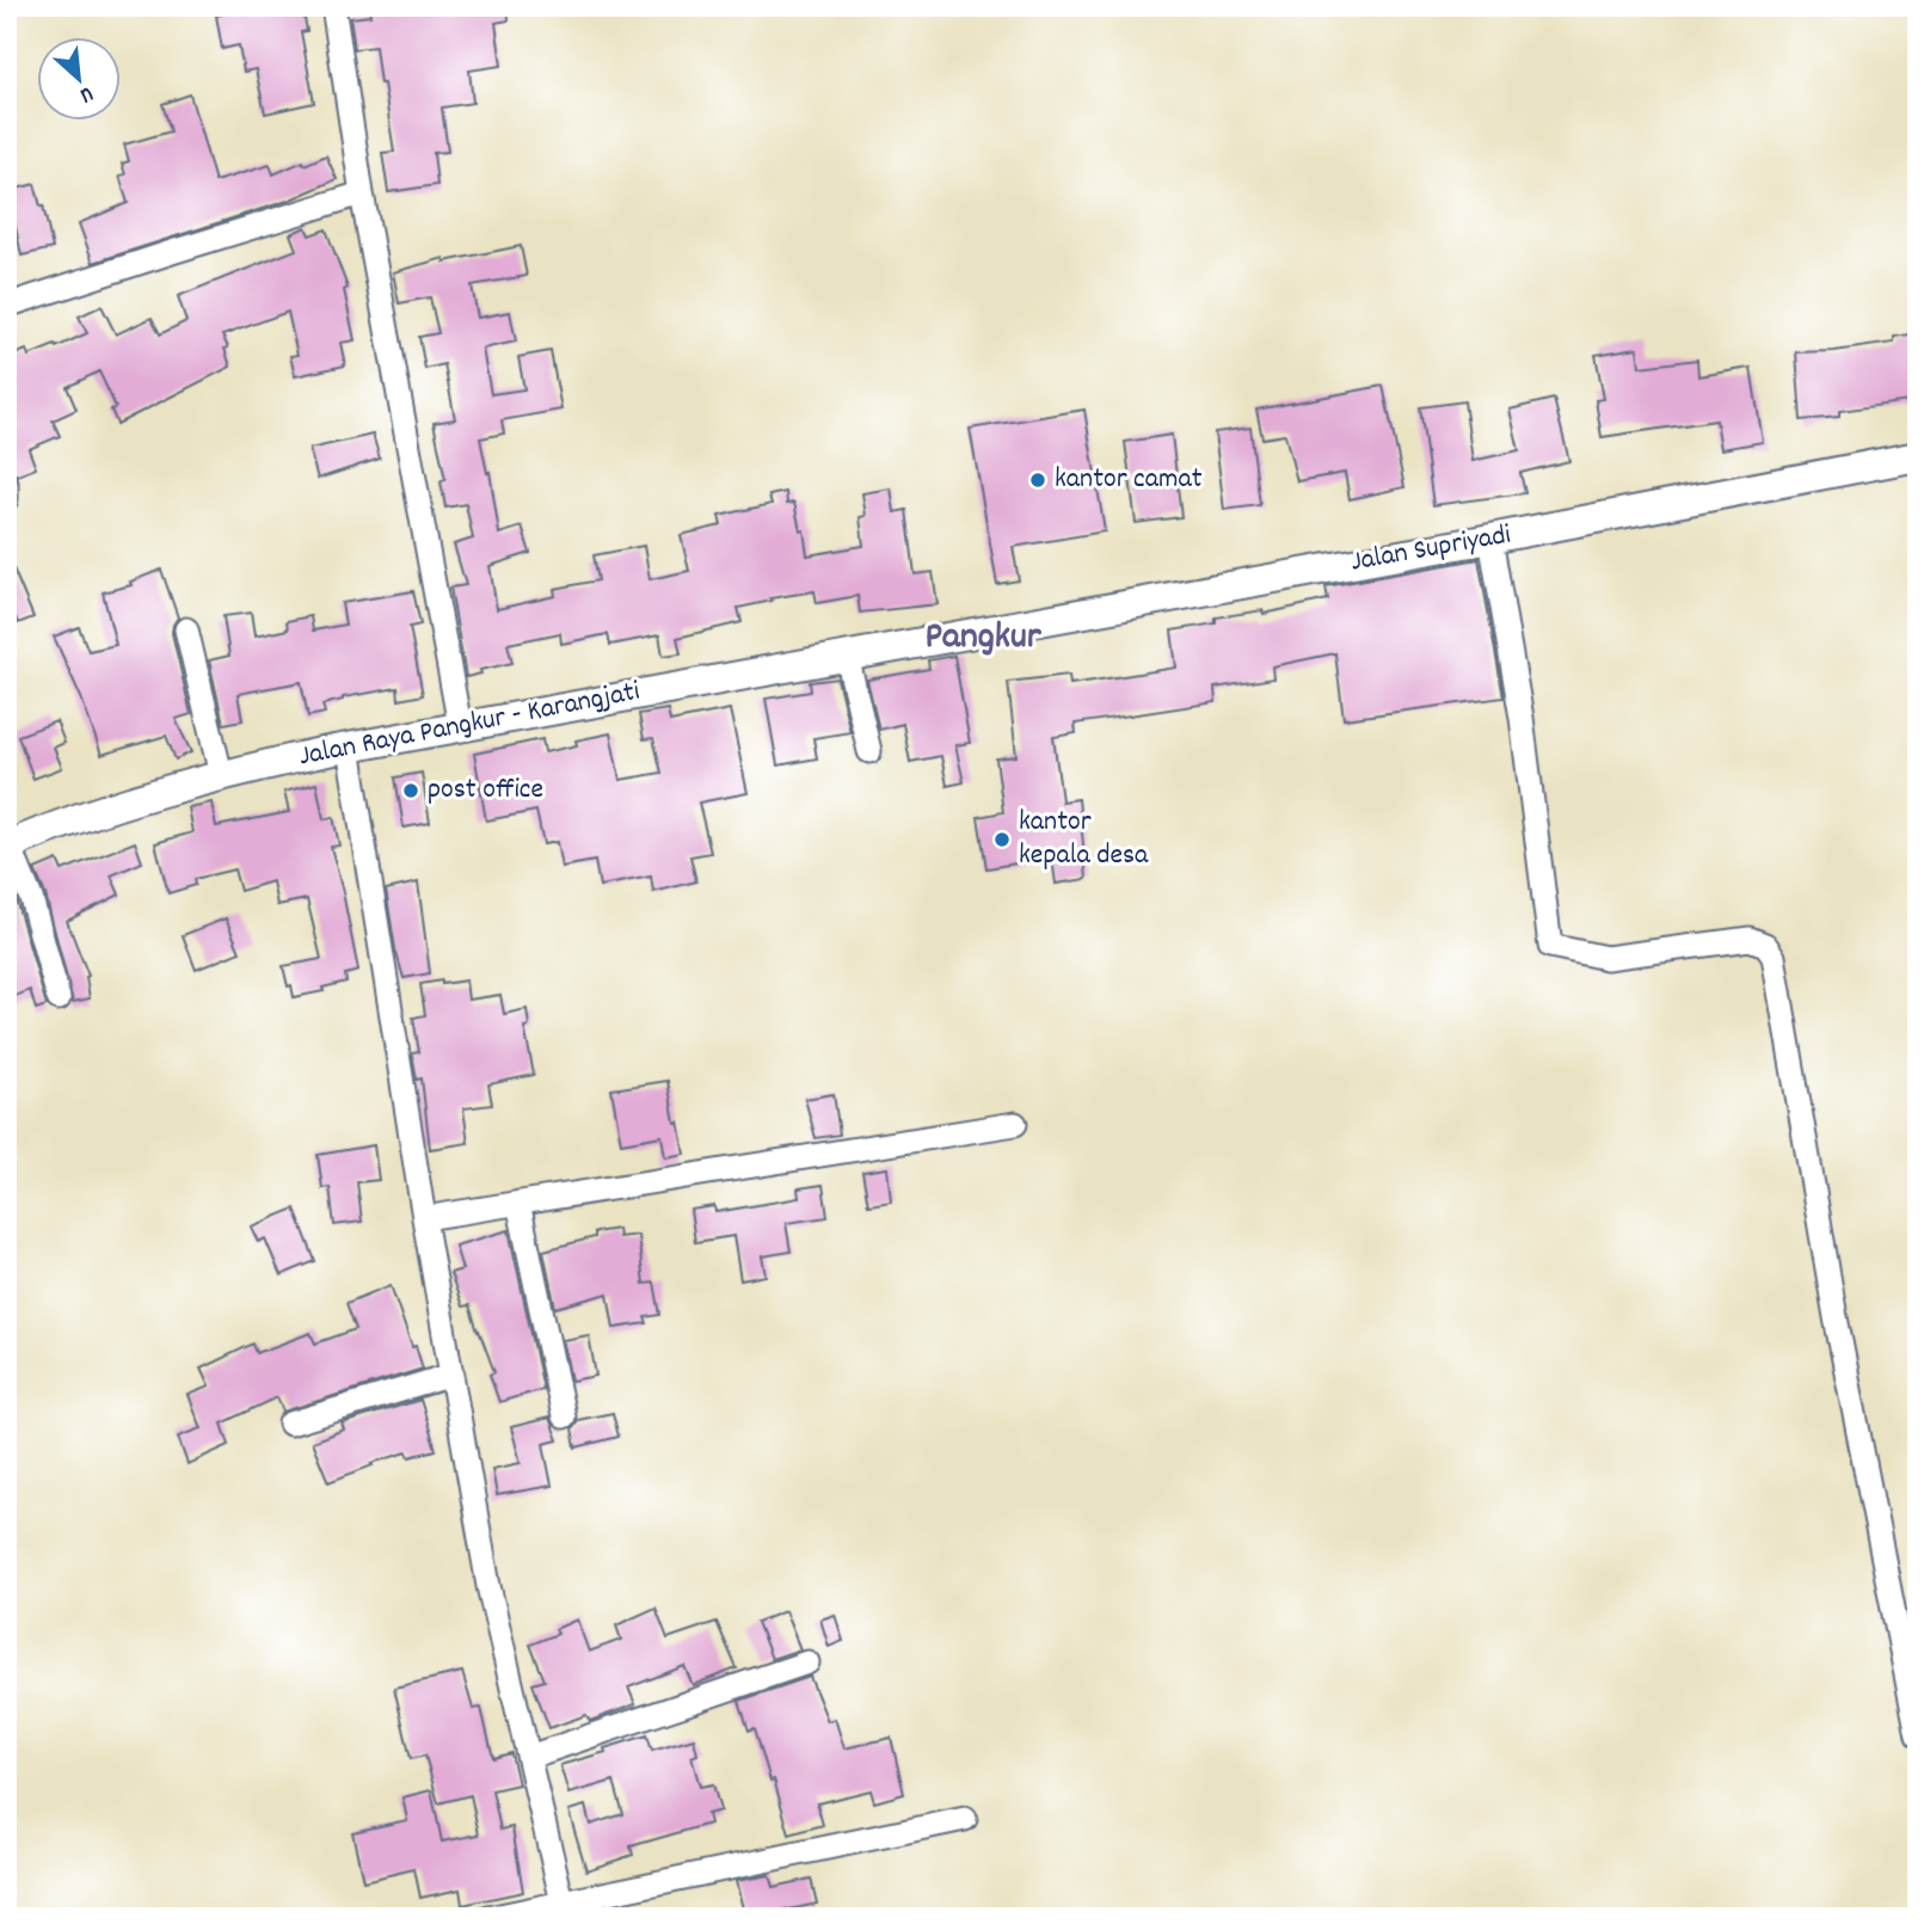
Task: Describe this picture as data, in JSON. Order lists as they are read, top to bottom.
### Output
{
  "streets": {
    "main road": ["Jalan Supriyadi", "Jalan Raya Pangkur - Karangjati"]
  },
  "crossings": [
    ["Jalan Supriyadi", "Jalan Raya Pangkur - Karangjati"]
  ],
  "districts": ["Pangkur"],
  "places": ["kantor camat", "post office", "kantor kepala desa"],
  "north": "bottom right"
}
